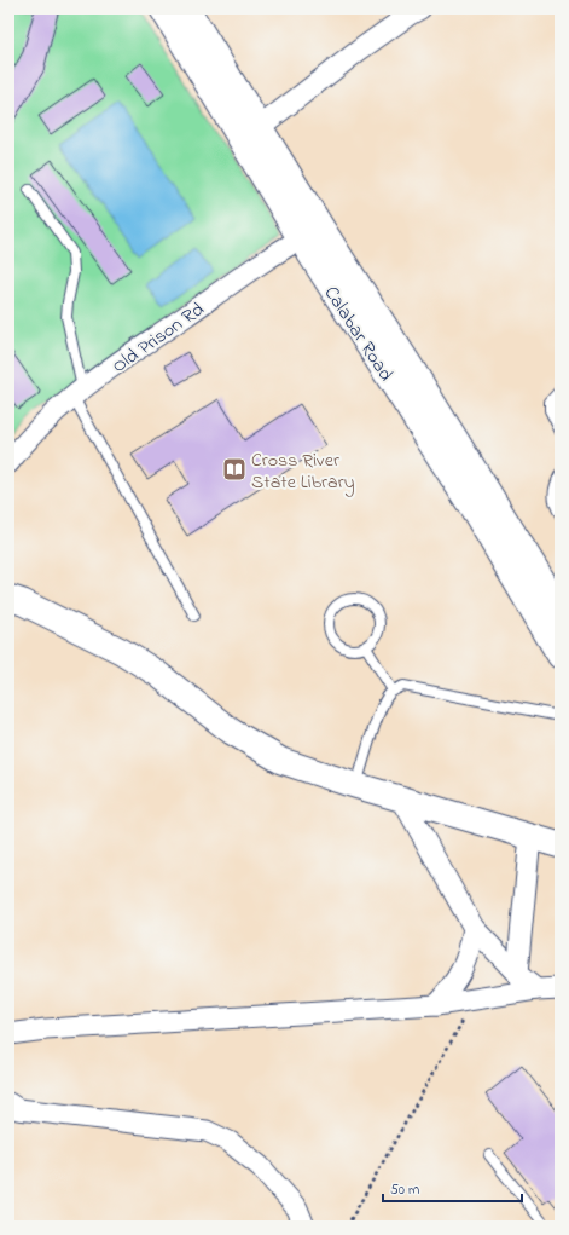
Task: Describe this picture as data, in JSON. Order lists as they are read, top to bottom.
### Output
{
  "streets": {
    "main road": ["Calabar Road"],
    "street": ["Old Prison Rd"]
  },
  "crossings": [
    ["Calabar Road", "Old Prison Rd"]
  ],
  "places": {
    "library": ["Cross River State Library"]
  },
  "scale_bar": "50 m"
}
